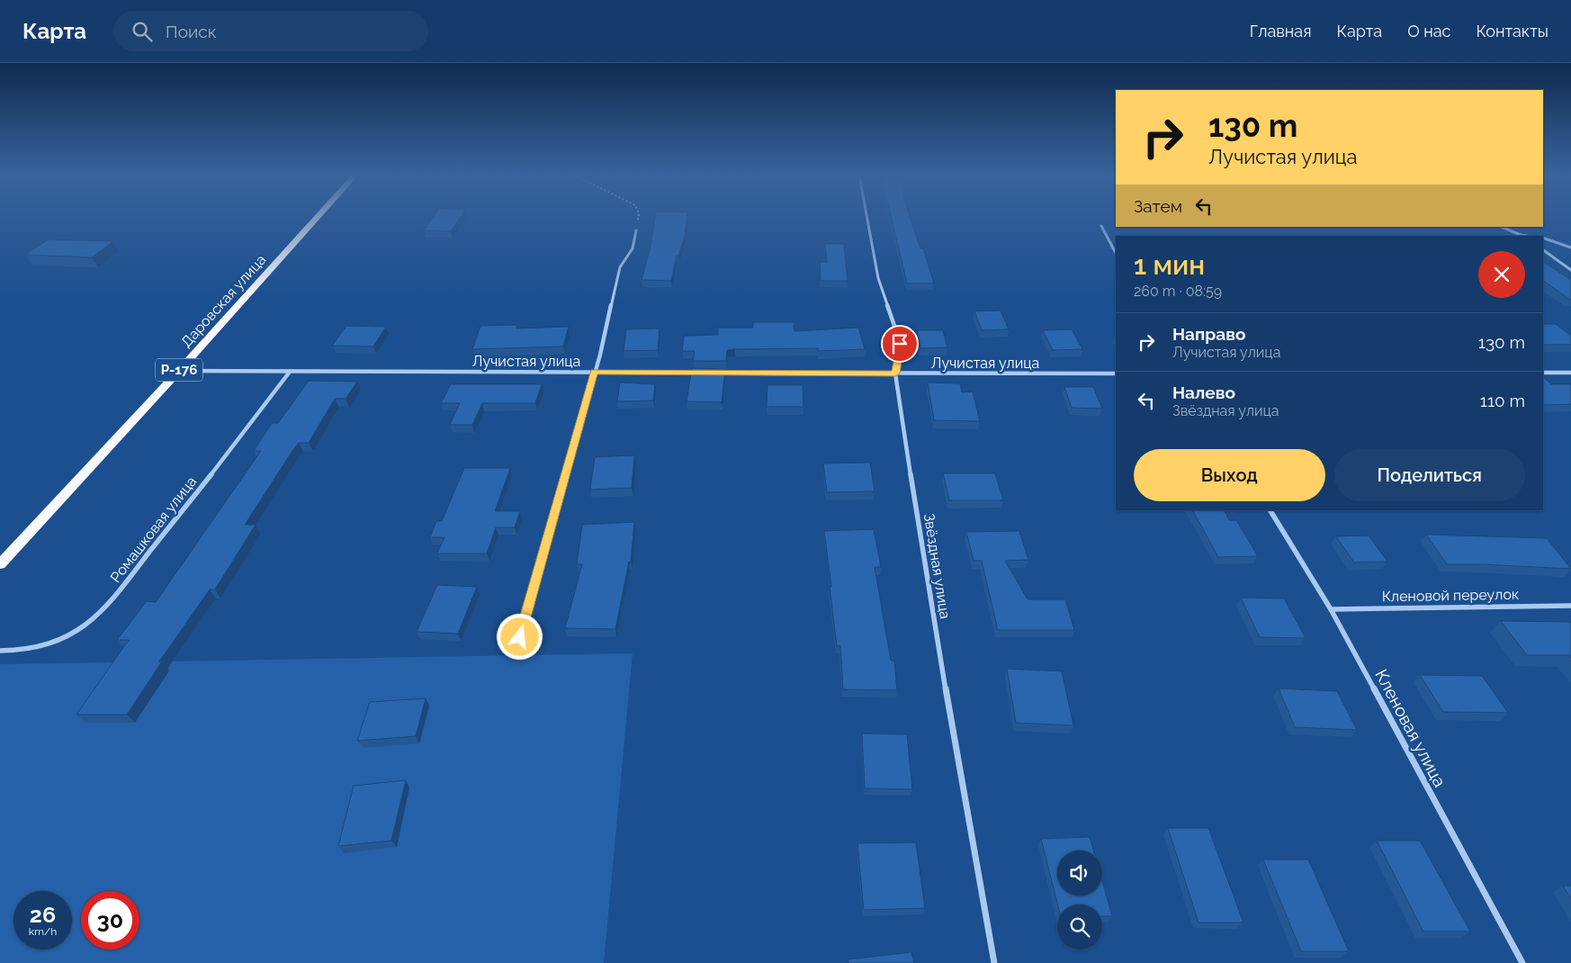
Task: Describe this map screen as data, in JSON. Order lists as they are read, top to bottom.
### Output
{
  "streets": {
    "highway": ["Даровская улица", "Р-176"],
    "street": [
      "Лучистая улица",
      "Ромашковая улица",
      "Звёздная улица",
      "Кленовой переулок",
      "Кленовая улица"
    ]
  },
  "crossings": [
    ["Даровская улица", "Лучистая улица"],
    ["Лучистая улица", "Ромашковая улица"],
    ["Лучистая улица", "Звёздная улица"],
    ["Кленовой переулок", "Кленовая улица"]
  ],
  "page": {
    "header": "Карта",
    "search": "Поиск",
    "nav": [
      "Главная",
      "Карта",
      "О нас",
      "Контакты"
    ],
    "turn": ["130 m", "Лучистая улица"],
    "then": "Затем",
    "heading": ["1 мин", "260 m · 08:59"],
    "list": [
      {
        "name": "Направо",
        "note": "Лучистая улица",
        "value": "130 m"
      },
      {
        "name": "Налево",
        "note": "Звёздная улица",
        "value": "110 m"
      }
    ],
    "buttons": ["Выход", "Поделиться"],
    "speed": "26 km/h",
    "limit": "30"
  }
}
